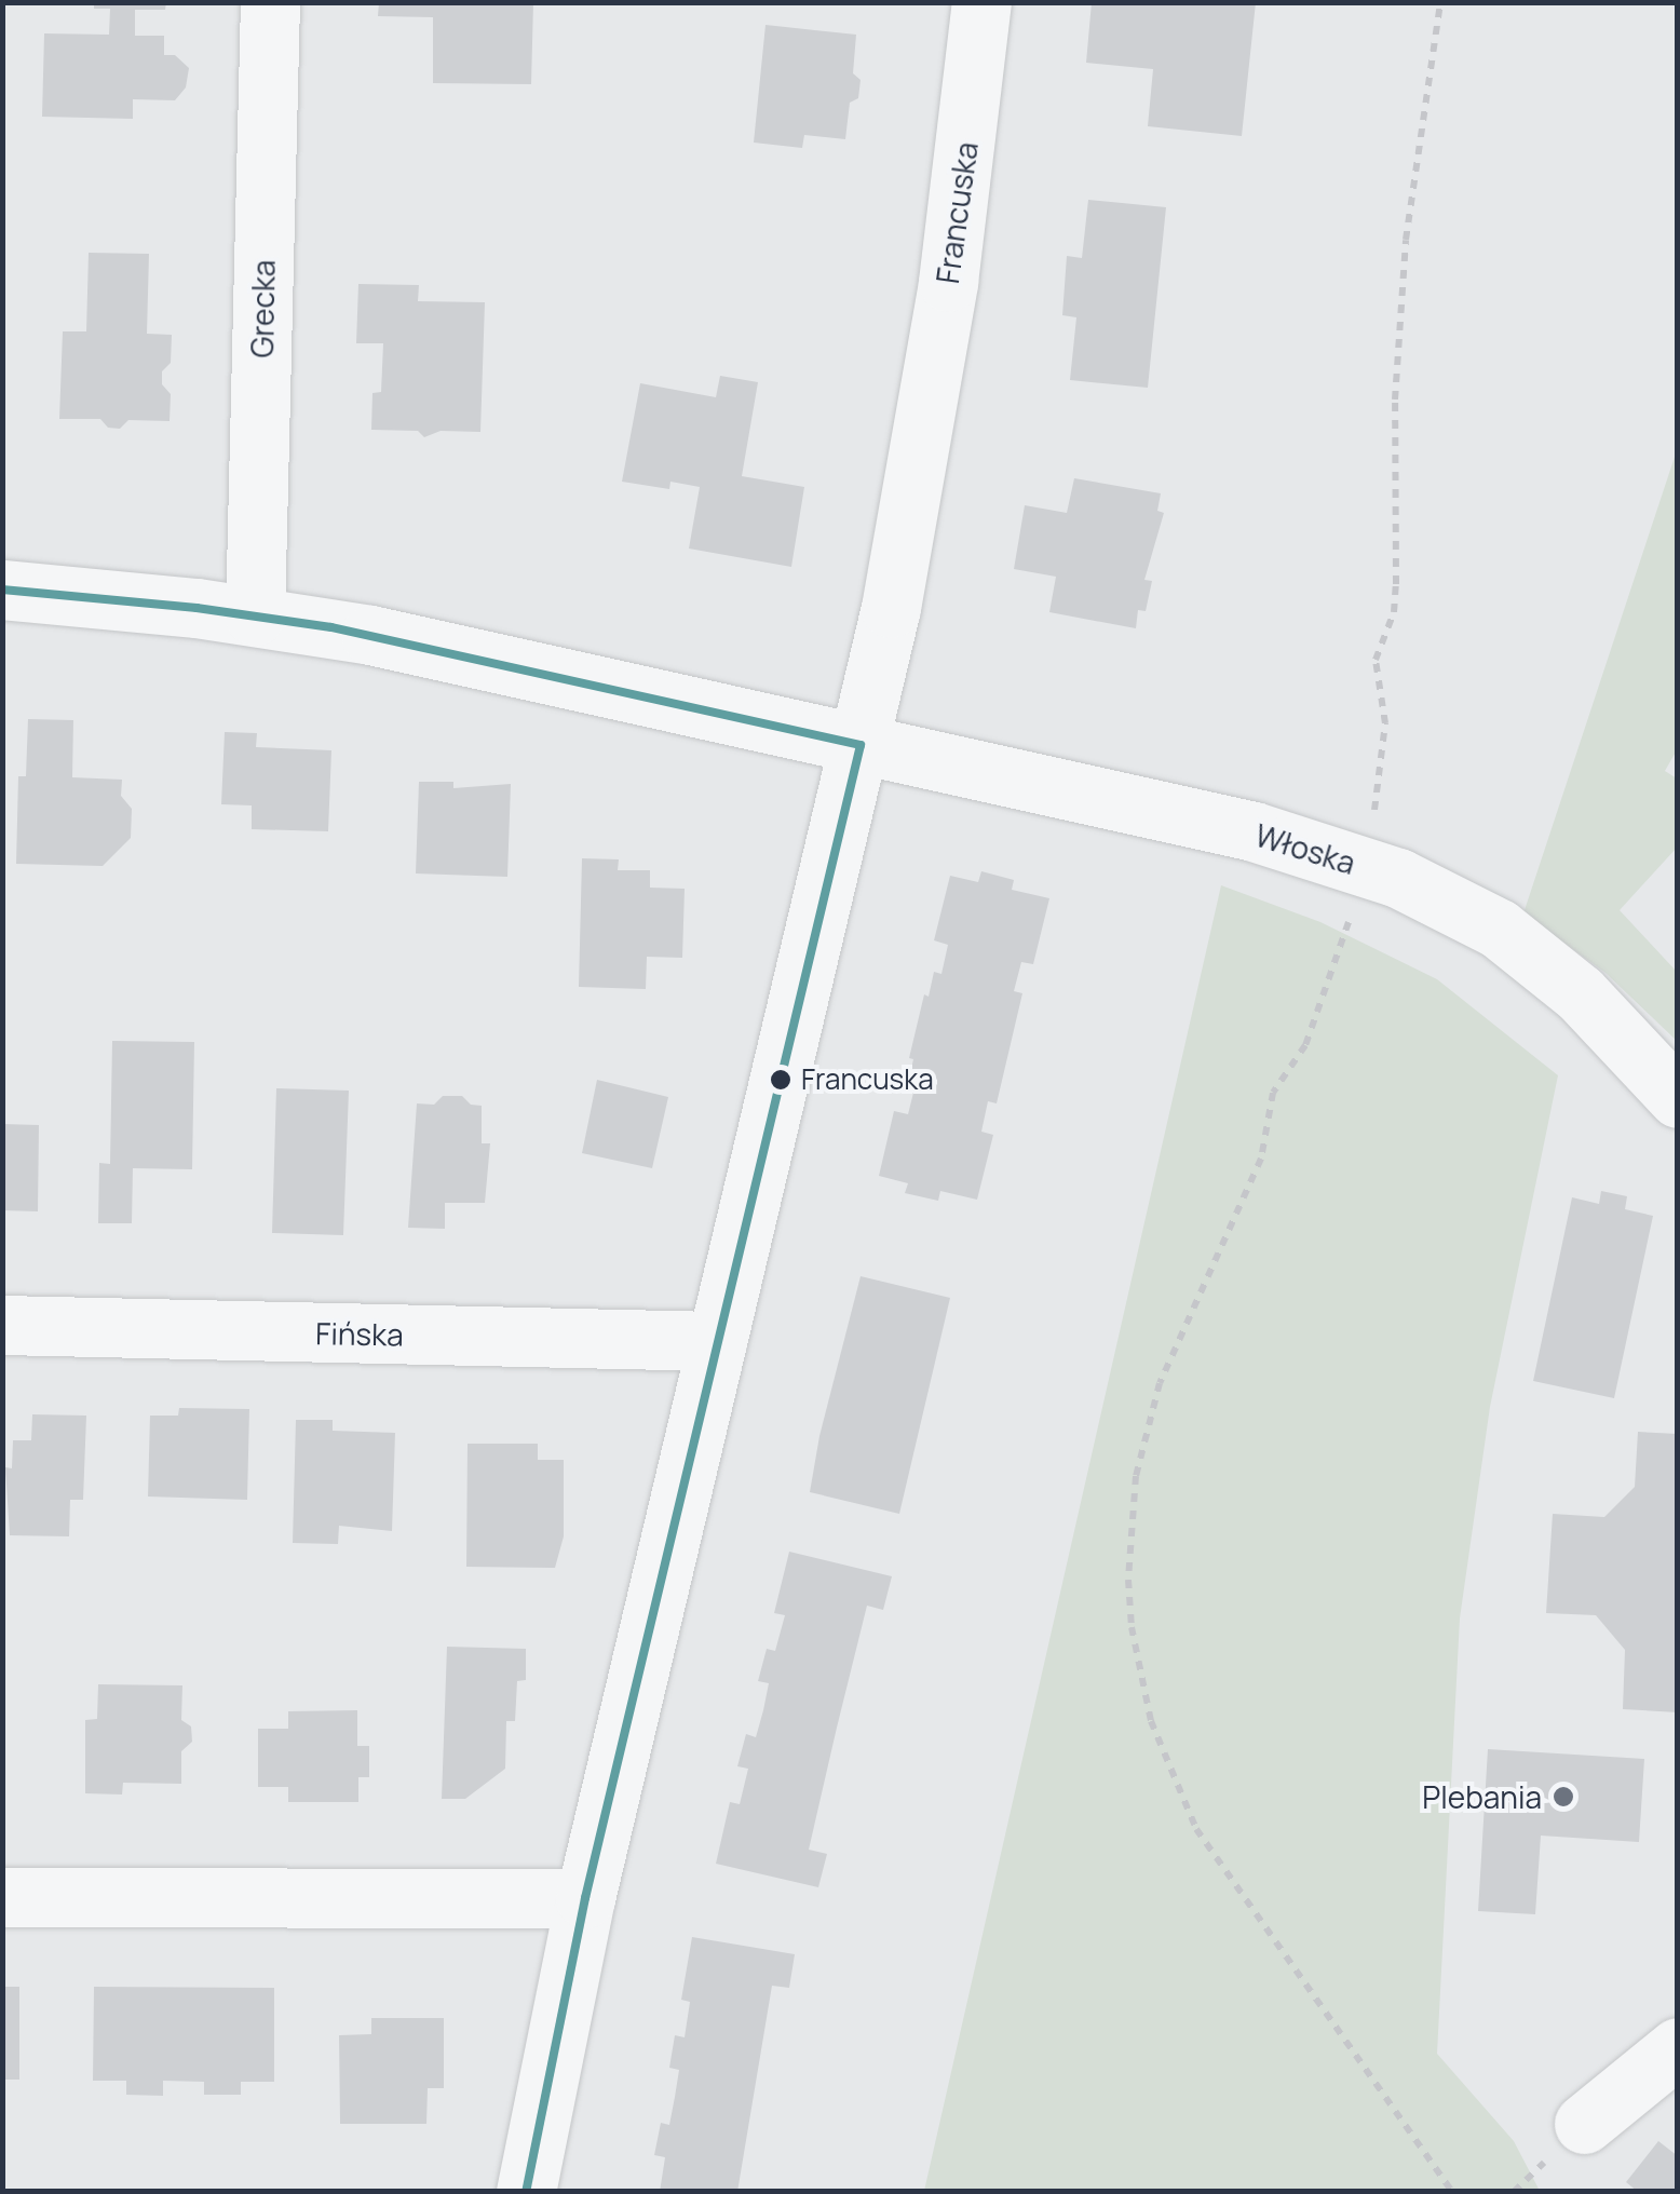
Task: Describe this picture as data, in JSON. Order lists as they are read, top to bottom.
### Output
{
  "streets": {
    "street": [
      "Francuska",
      "Grecka",
      "Włoska",
      "Fińska"
    ]
  },
  "crossings": [
    ["Francuska", "Włoska"],
    ["Francuska", "Fińska"]
  ],
  "places": ["Francuska", "Plebania"]
}
